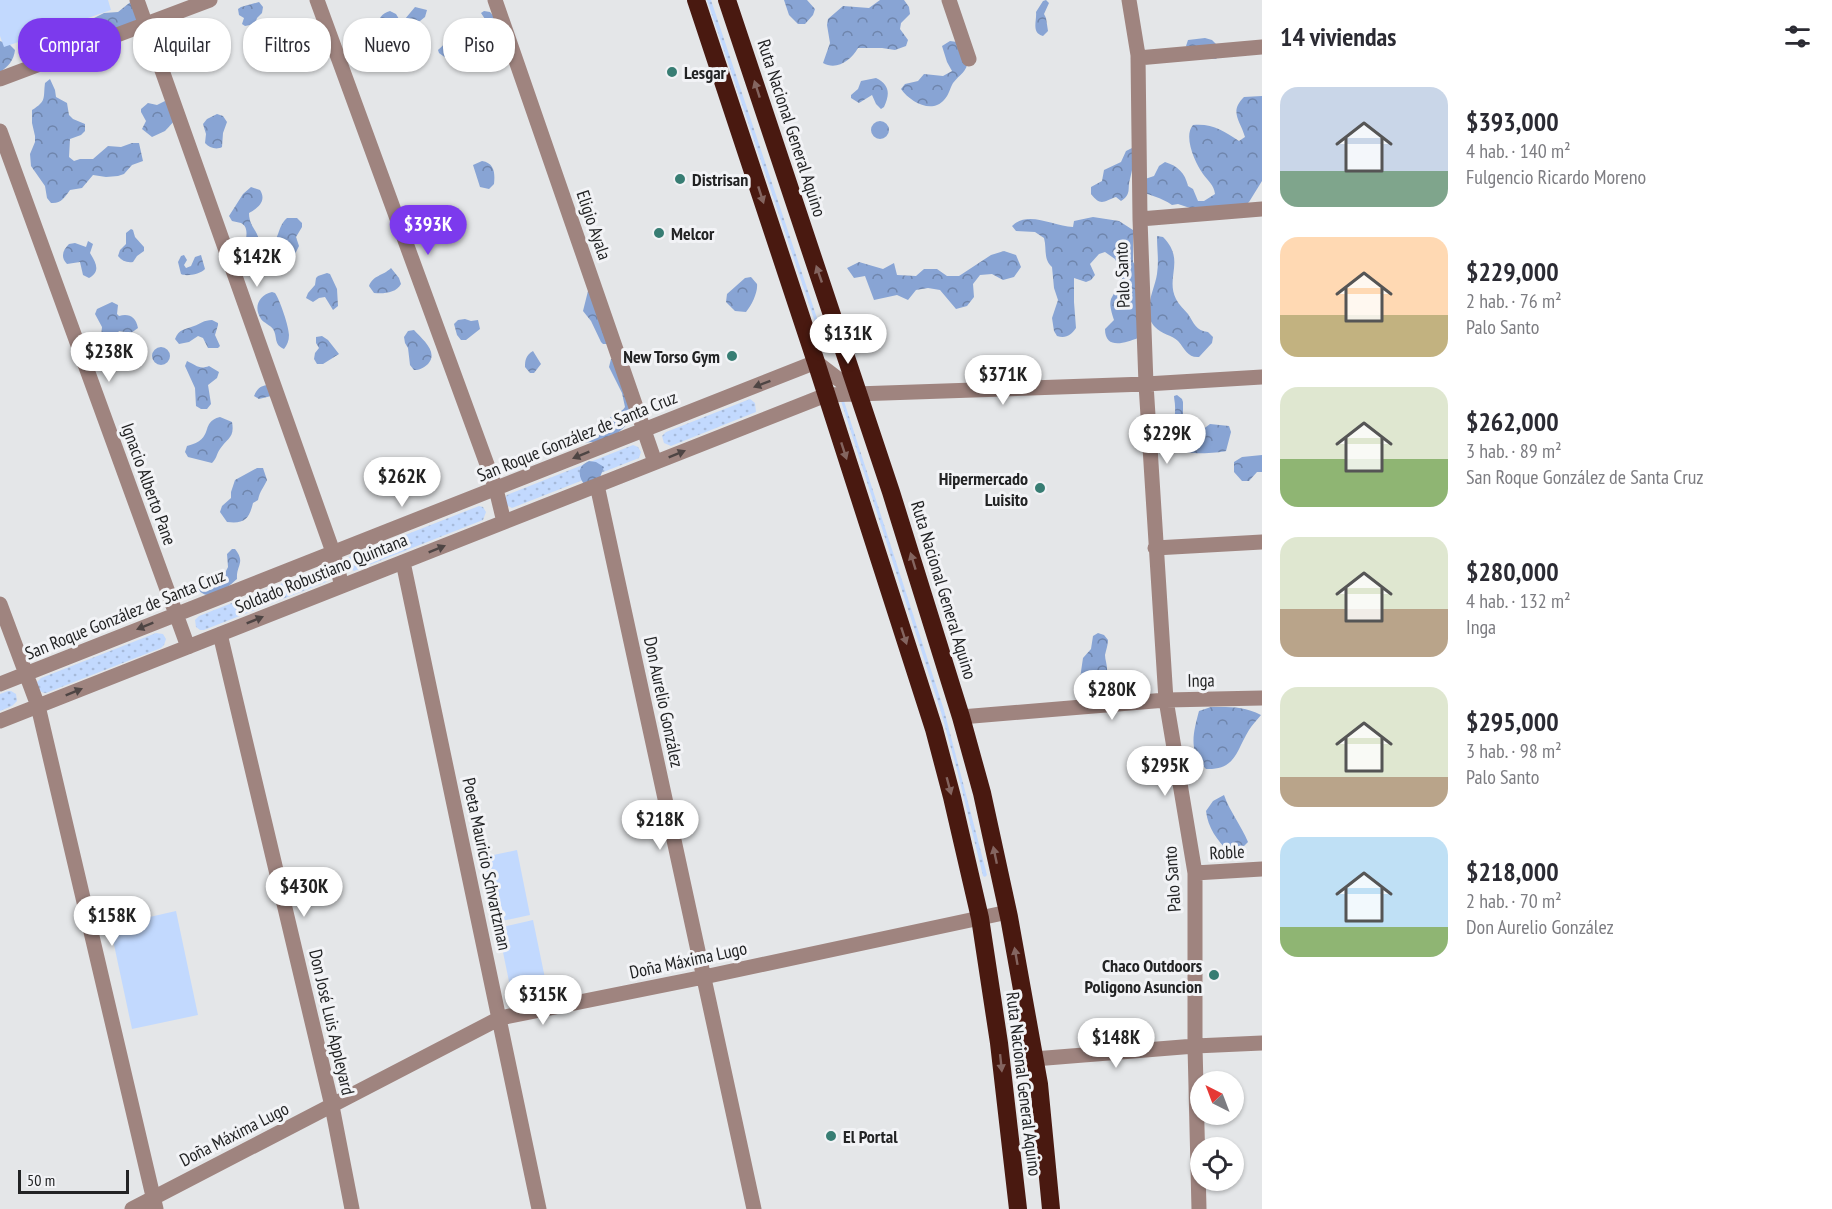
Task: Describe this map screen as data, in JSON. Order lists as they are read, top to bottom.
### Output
{
  "streets": {
    "highway": ["Ruta Nacional General Aquino"],
    "street": [
      "Eligio Ayala",
      "Palo Santo",
      "San Roque González de Santa Cruz",
      "Ignacio Alberto Pane",
      "Soldado Robustiano Quintana",
      "Inga",
      "Don Aurelio González",
      "Roble",
      "Poeta Mauricio Schvartzman",
      "Doña Máxima Lugo",
      "Don José Luis Appleyard"
    ]
  },
  "crossings": [
    ["Ruta Nacional General Aquino", "San Roque González de Santa Cruz"],
    ["Ruta Nacional General Aquino", "Soldado Robustiano Quintana"],
    ["Ruta Nacional General Aquino", "Inga"],
    ["Ruta Nacional General Aquino", "Doña Máxima Lugo"],
    ["Eligio Ayala", "San Roque González de Santa Cruz"],
    ["Eligio Ayala", "Soldado Robustiano Quintana"],
    ["Palo Santo", "Soldado Robustiano Quintana"],
    ["Palo Santo", "Inga"],
    ["Palo Santo", "Roble"],
    ["San Roque González de Santa Cruz", "Ignacio Alberto Pane"],
    ["Ignacio Alberto Pane", "Soldado Robustiano Quintana"],
    ["Soldado Robustiano Quintana", "Don Aurelio González"],
    ["Soldado Robustiano Quintana", "Poeta Mauricio Schvartzman"],
    ["Soldado Robustiano Quintana", "Don José Luis Appleyard"],
    ["Don Aurelio González", "Doña Máxima Lugo"],
    ["Poeta Mauricio Schvartzman", "Doña Máxima Lugo"],
    ["Doña Máxima Lugo", "Don José Luis Appleyard"]
  ],
  "one_way": ["San Roque González de Santa Cruz", "Soldado Robustiano Quintana"],
  "places": [
    "Lesgar",
    "Distrisan",
    "Melcor",
    "New Torso Gym",
    "Hipermercado Luisito",
    "Chaco Outdoors Poligono Asuncion",
    "El Portal"
  ],
  "scale_bar": "50 m",
  "north": "top left",
  "page": {
    "heading": "14 viviendas",
    "chip": [
      "Comprar",
      "Alquilar",
      "Filtros",
      "Nuevo",
      "Piso"
    ],
    "list": [
      {
        "name": "$393,000",
        "note": "4 hab. · 140 m² · Fulgencio Ricardo Moreno"
      },
      {
        "name": "$229,000",
        "note": "2 hab. · 76 m² · Palo Santo"
      },
      {
        "name": "$262,000",
        "note": "3 hab. · 89 m² · San Roque González de Santa Cruz"
      },
      {
        "name": "$280,000",
        "note": "4 hab. · 132 m² · Inga"
      },
      {
        "name": "$295,000",
        "note": "3 hab. · 98 m² · Palo Santo"
      },
      {
        "name": "$218,000",
        "note": "2 hab. · 70 m² · Don Aurelio González"
      }
    ],
    "price": [
      "$393K",
      "$142K",
      "$131K",
      "$238K",
      "$371K",
      "$229K",
      "$262K",
      "$280K",
      "$295K",
      "$218K",
      "$430K",
      "$158K",
      "$315K",
      "$148K"
    ],
    "scale": "50 m"
  }
}
